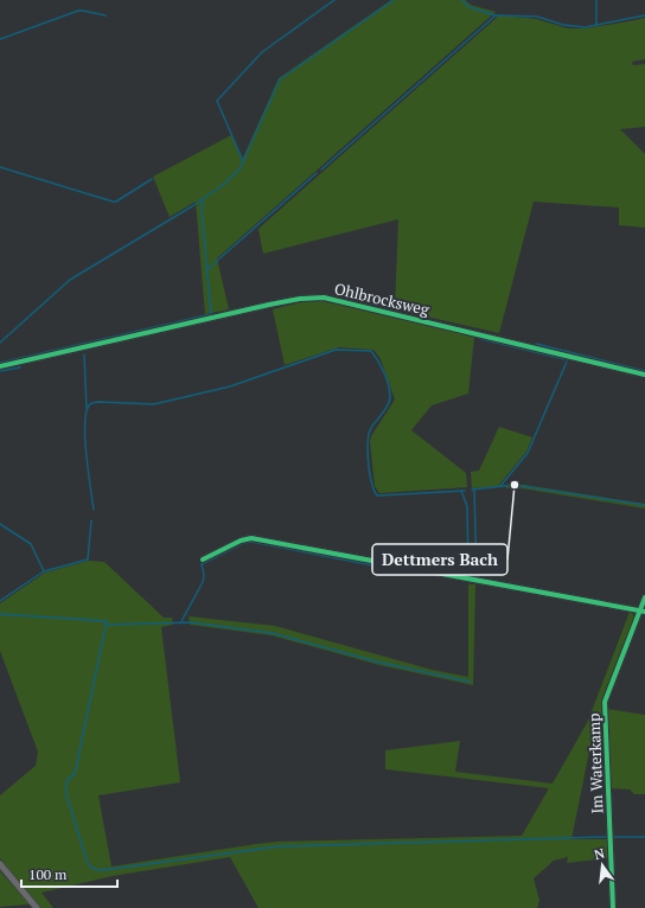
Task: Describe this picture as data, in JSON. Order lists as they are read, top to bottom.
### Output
{
  "streets": {
    "street": ["Ohlbrocksweg", "Im Waterkamp"]
  },
  "places": ["Dettmers Bach"],
  "scale_bar": "100 m",
  "north": "top"
}
